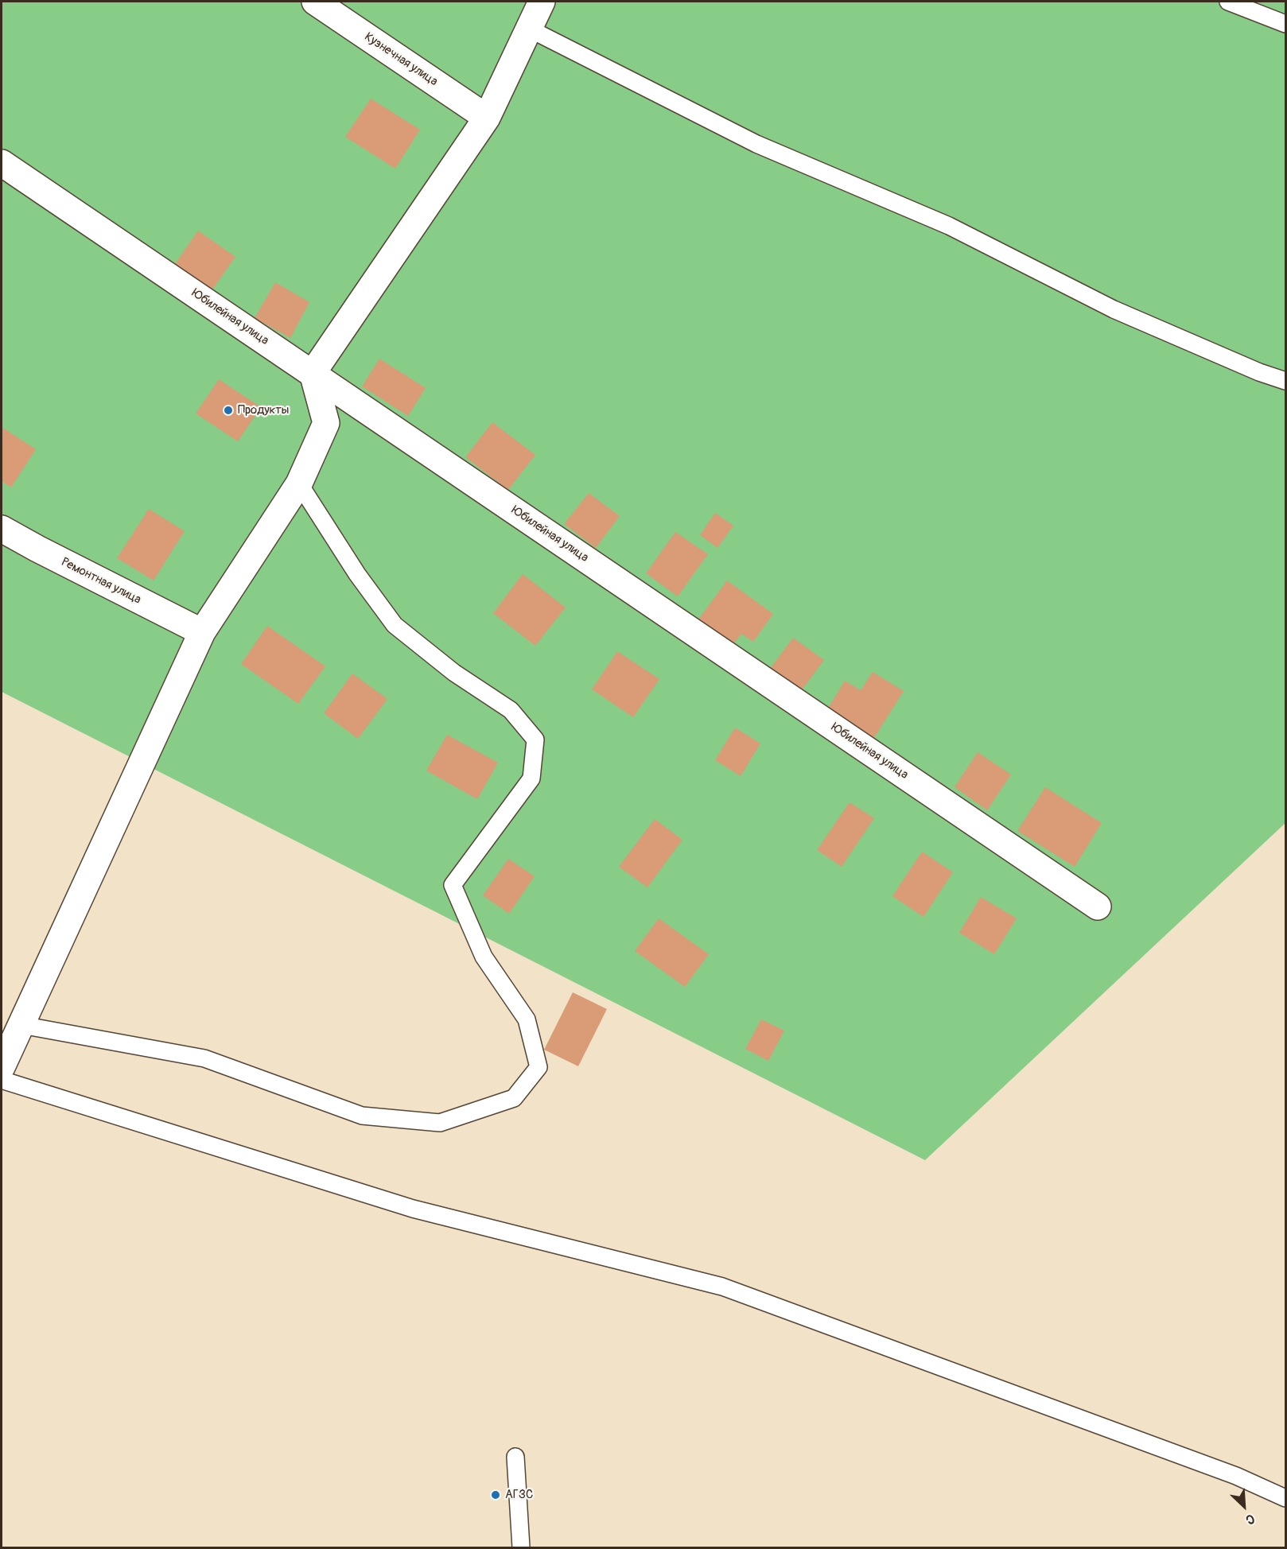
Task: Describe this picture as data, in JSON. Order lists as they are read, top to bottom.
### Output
{
  "streets": {
    "street": ["Кузнечная улица", "Юбилейная улица", "Ремонтная улица"]
  },
  "places": ["Продукты", "АГЗС"],
  "north": "bottom right"
}
